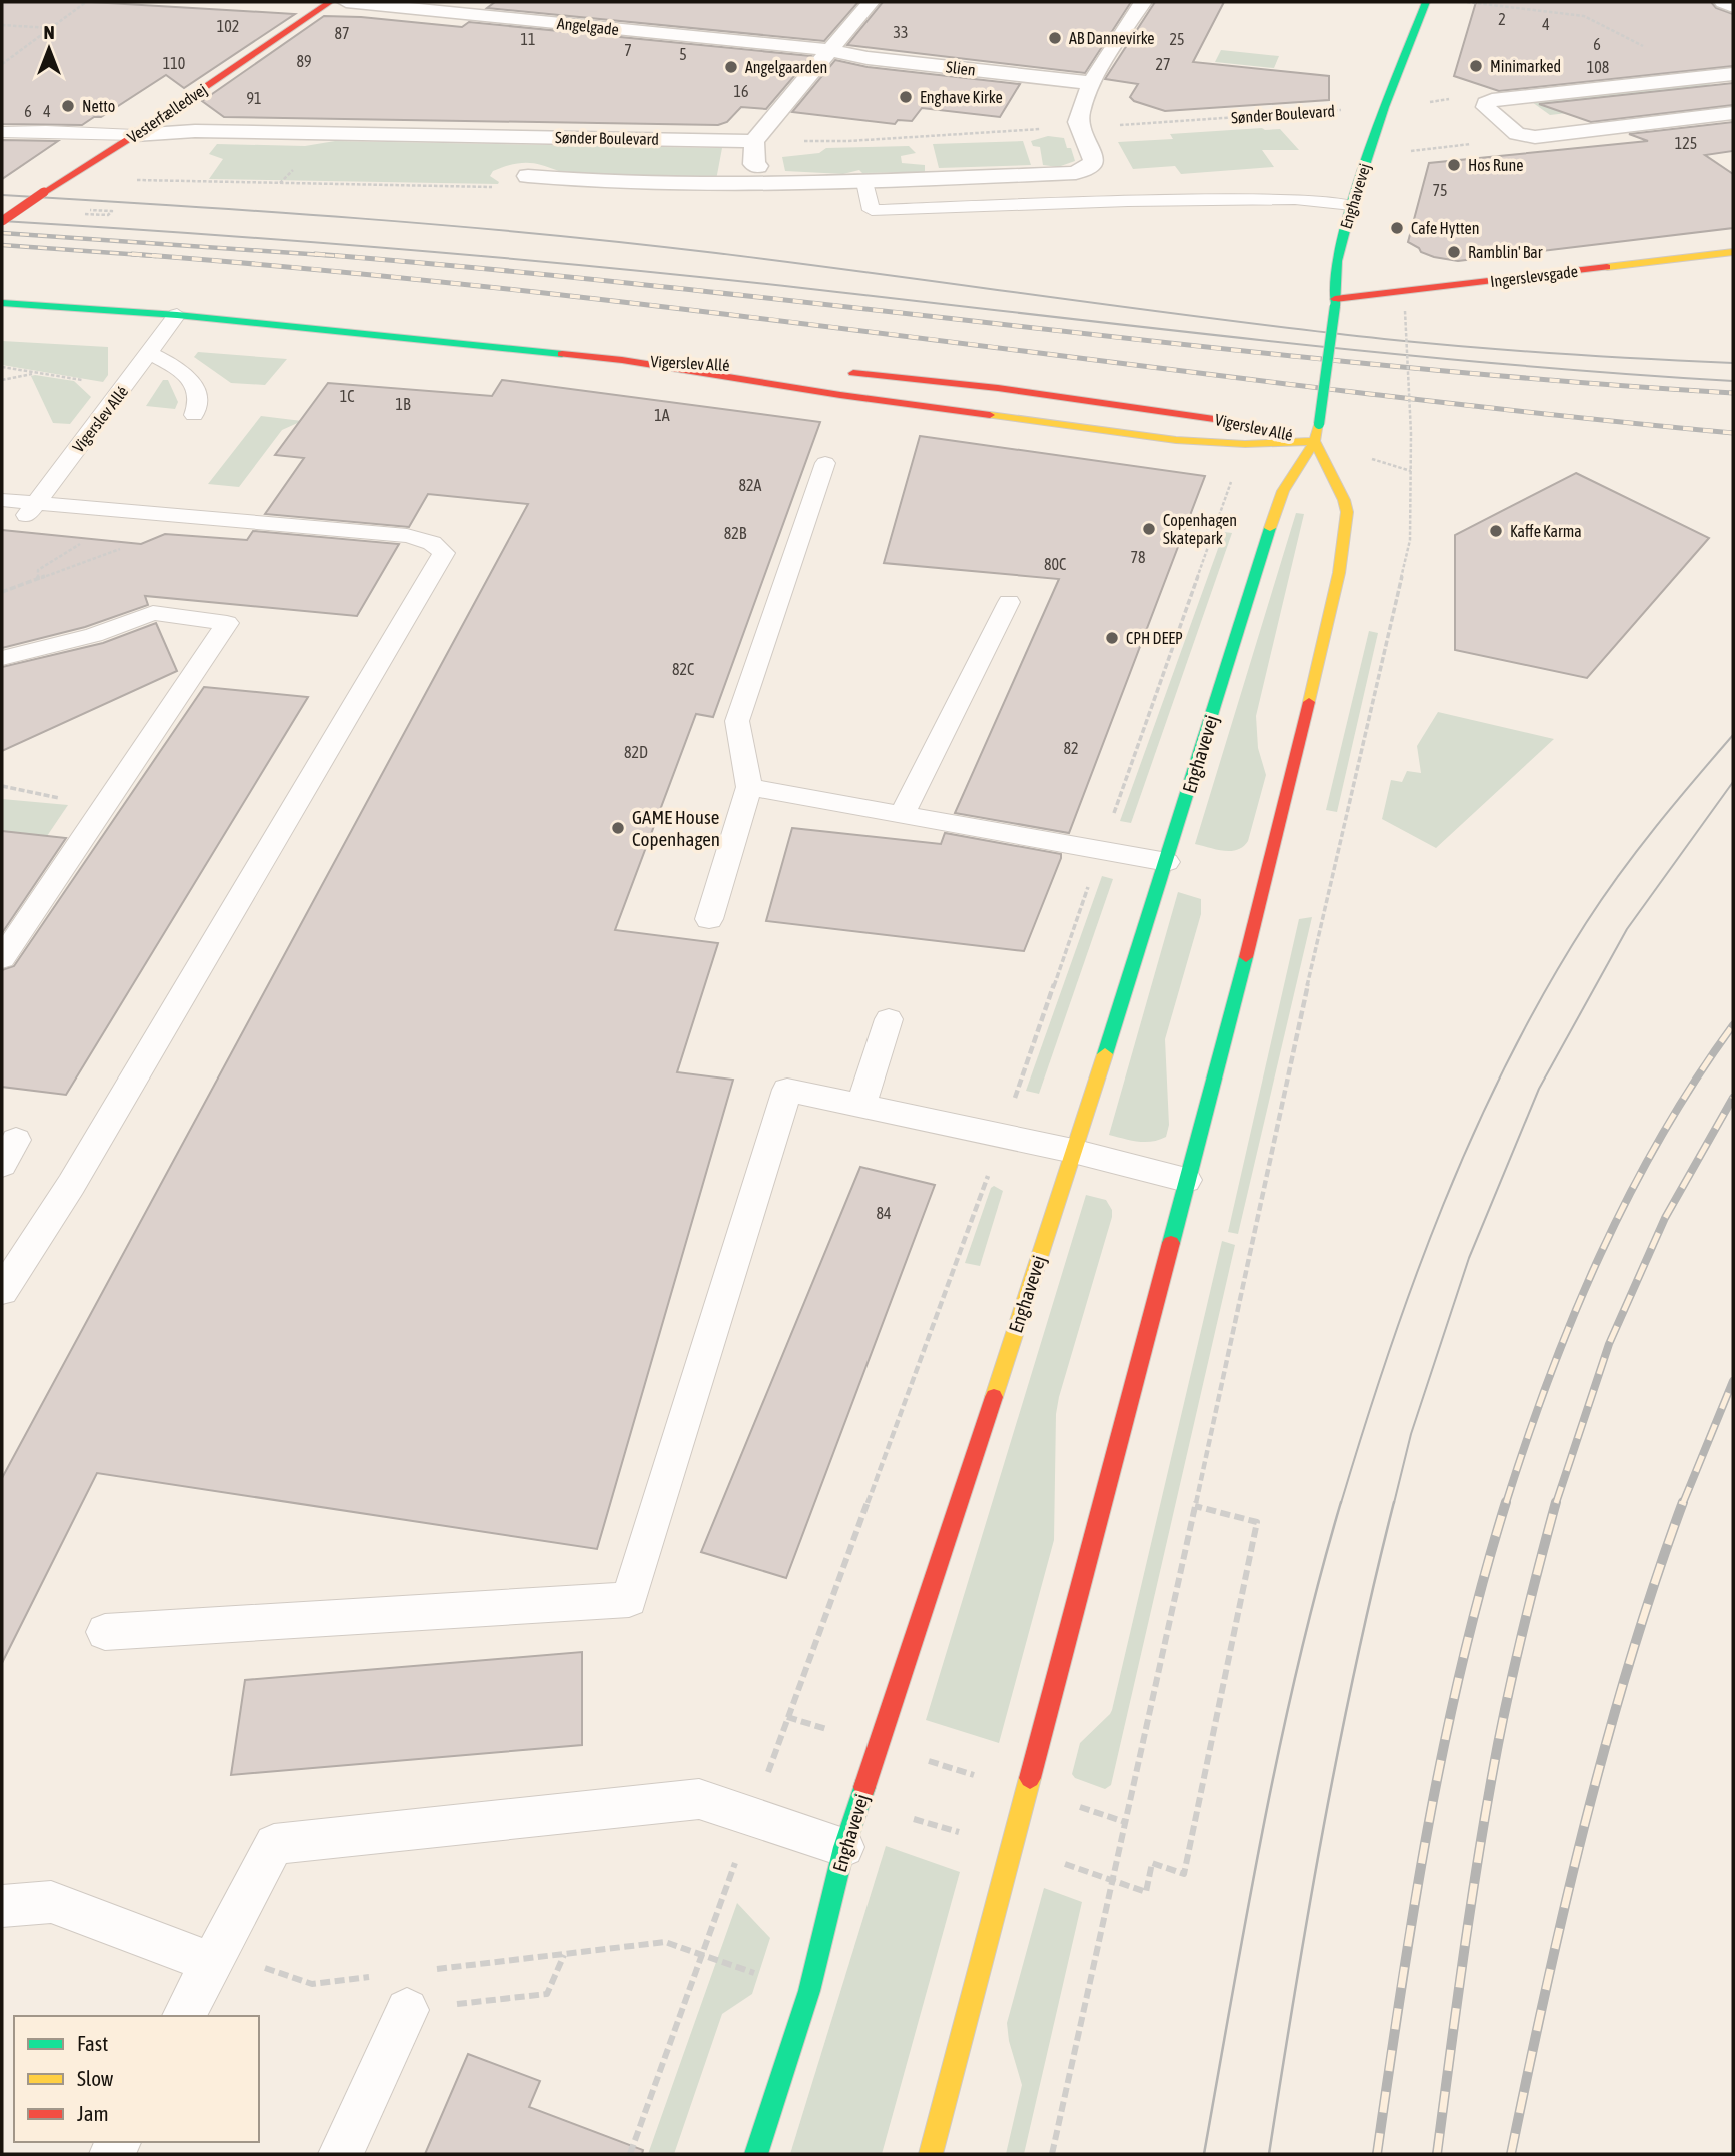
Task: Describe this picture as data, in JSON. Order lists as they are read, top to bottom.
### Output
{
  "streets": {
    "street": [
      "Angelgade",
      "Slien",
      "Vesterfælledvej",
      "Sønder Boulevard",
      "Enghavevej",
      "Ingerslevsgade",
      "Vigerslev Allé"
    ]
  },
  "crossings": [
    ["Angelgade", "Slien"],
    ["Vesterfælledvej", "Sønder Boulevard"],
    ["Sønder Boulevard", "Enghavevej"],
    ["Enghavevej", "Ingerslevsgade"],
    ["Enghavevej", "Vigerslev Allé"]
  ],
  "places": [
    "AB Dannevirke",
    "Minimarked",
    "Angelgaarden",
    "Enghave Kirke",
    "Netto",
    "Hos Rune",
    "Cafe Hytten",
    "Ramblin' Bar",
    "Copenhagen Skatepark",
    "Kaffe Karma",
    "CPH DEEP",
    "GAME House Copenhagen"
  ],
  "house_numbers": [
    "2",
    "4",
    "102",
    "33",
    "87",
    "11",
    "25",
    "6",
    "7",
    "5",
    "89",
    "110",
    "27",
    "108",
    "16",
    "91",
    "6",
    "4",
    "125",
    "75",
    "1C",
    "1B",
    "1A",
    "82A",
    "82B",
    "78",
    "80C",
    "82C",
    "82",
    "82D",
    "84"
  ],
  "legend": ["Fast", "Slow", "Jam"],
  "north": "top"
}
